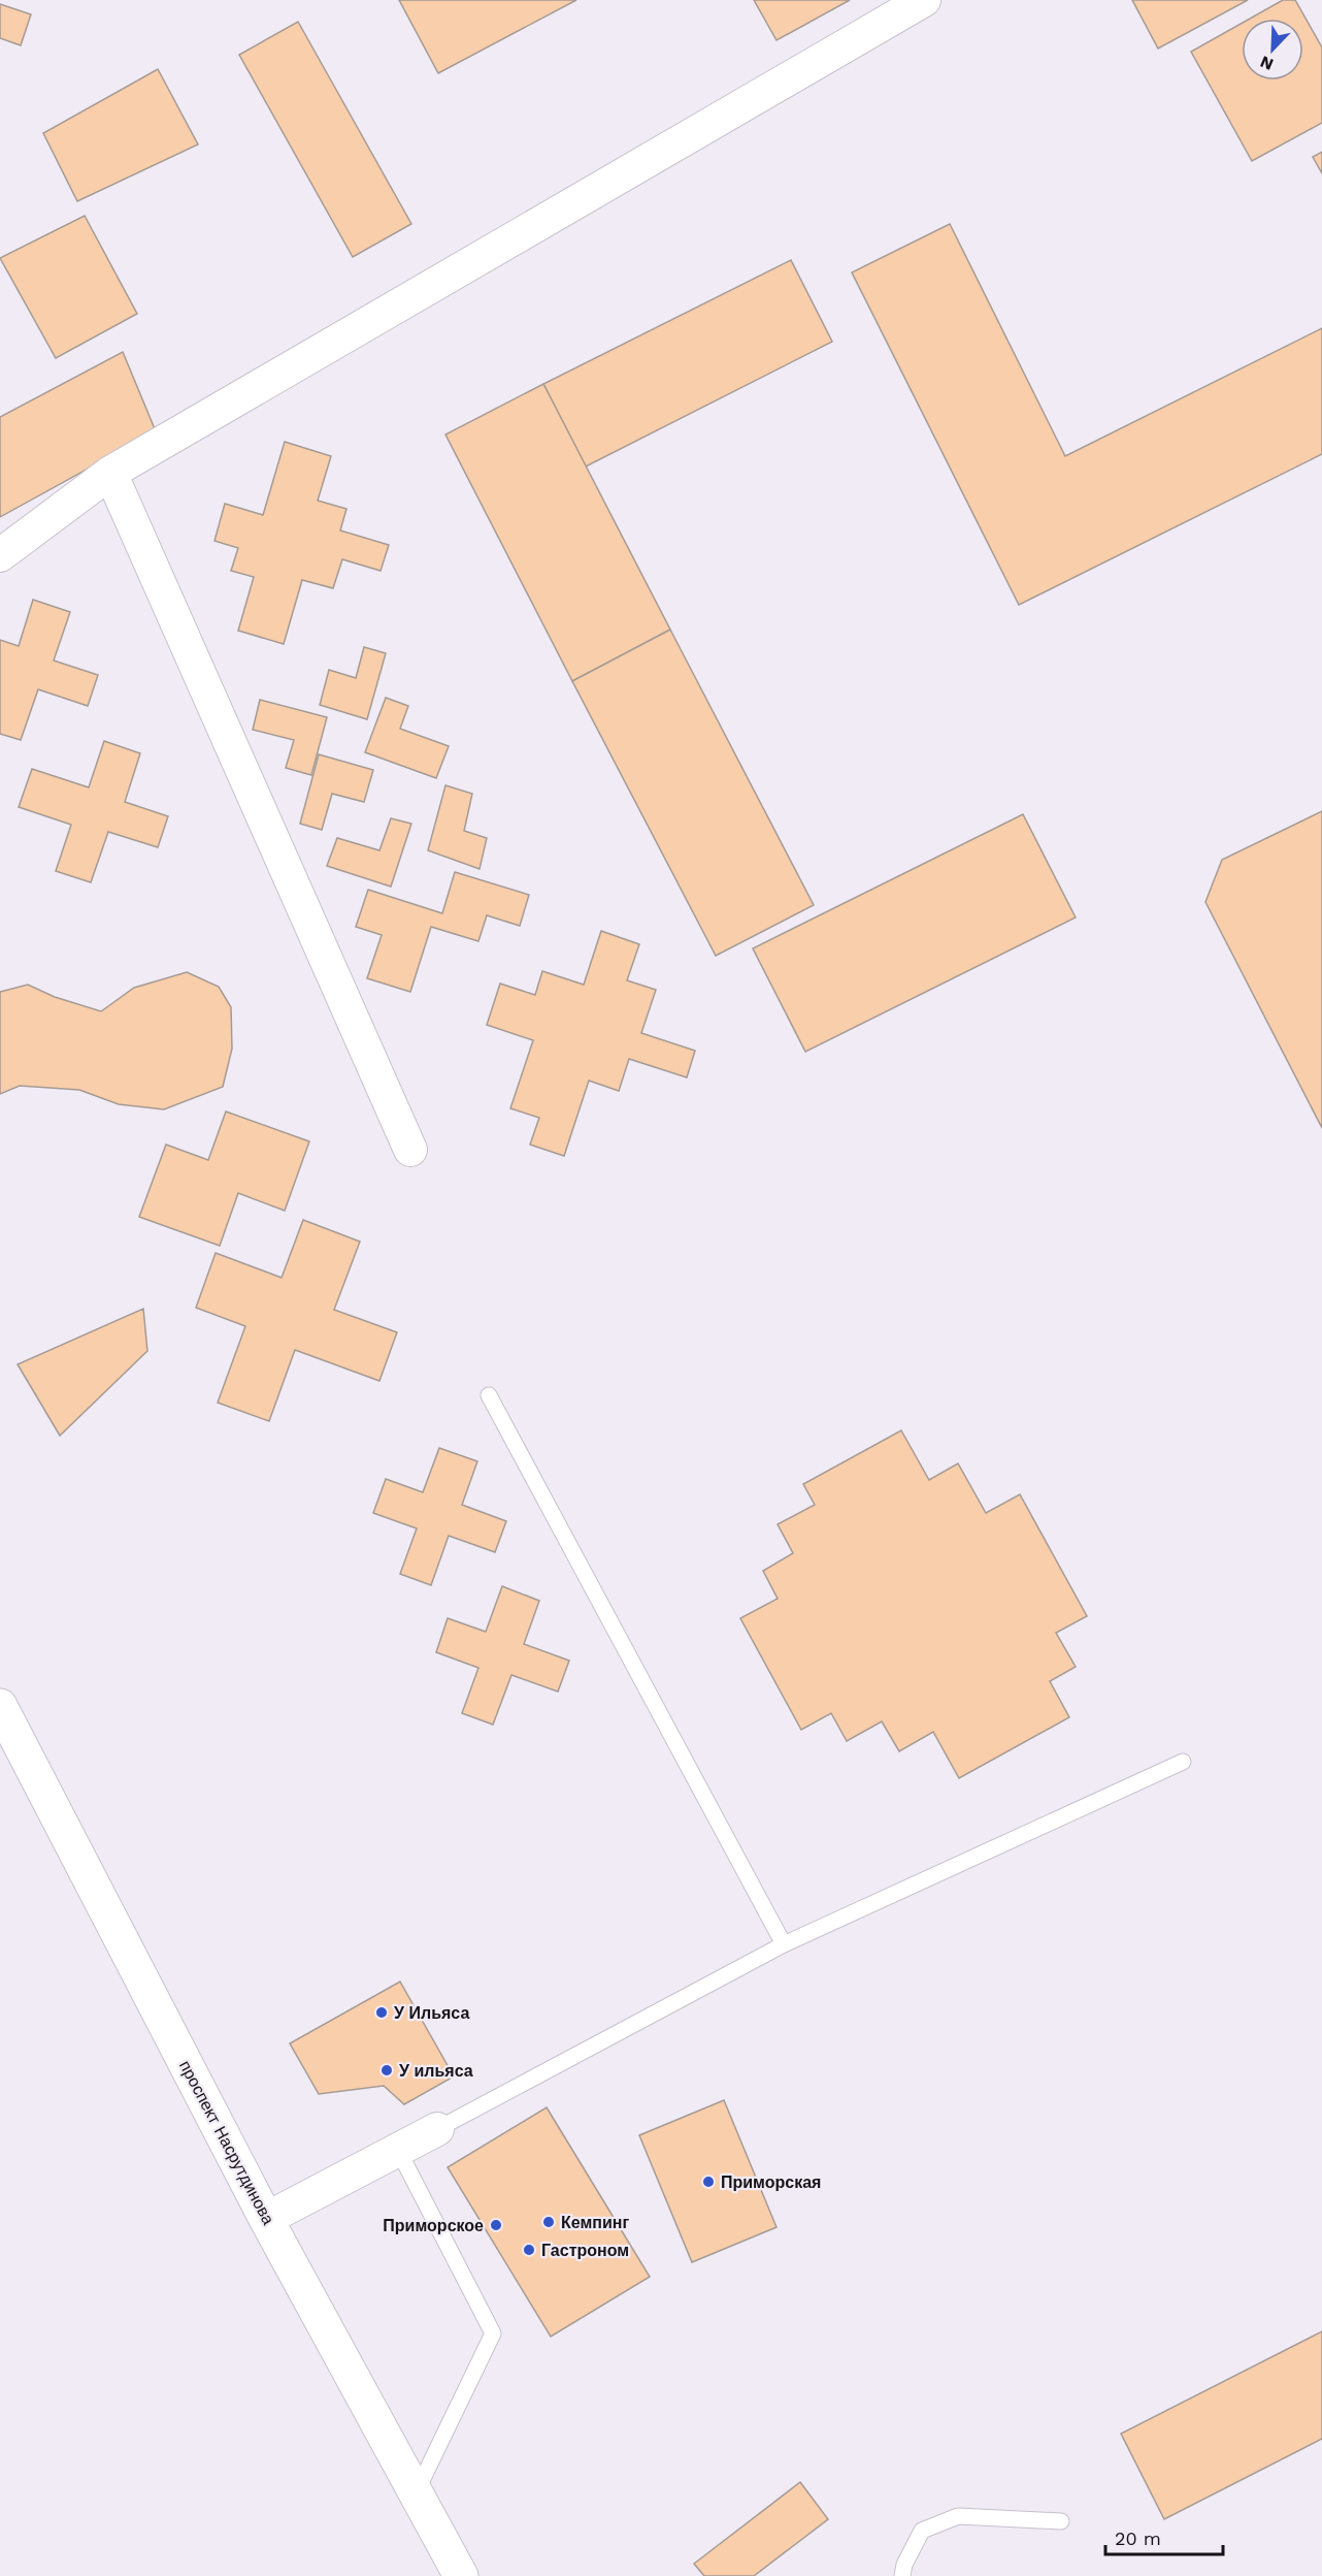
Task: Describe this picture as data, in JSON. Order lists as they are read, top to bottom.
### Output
{
  "streets": {
    "main road": ["проспект Насрутдинова"]
  },
  "places": [
    "У Ильяса",
    "У ильяса",
    "Приморская",
    "Кемпинг",
    "Приморское",
    "Гастроном"
  ],
  "scale_bar": "20 m",
  "north": "bottom left"
}
